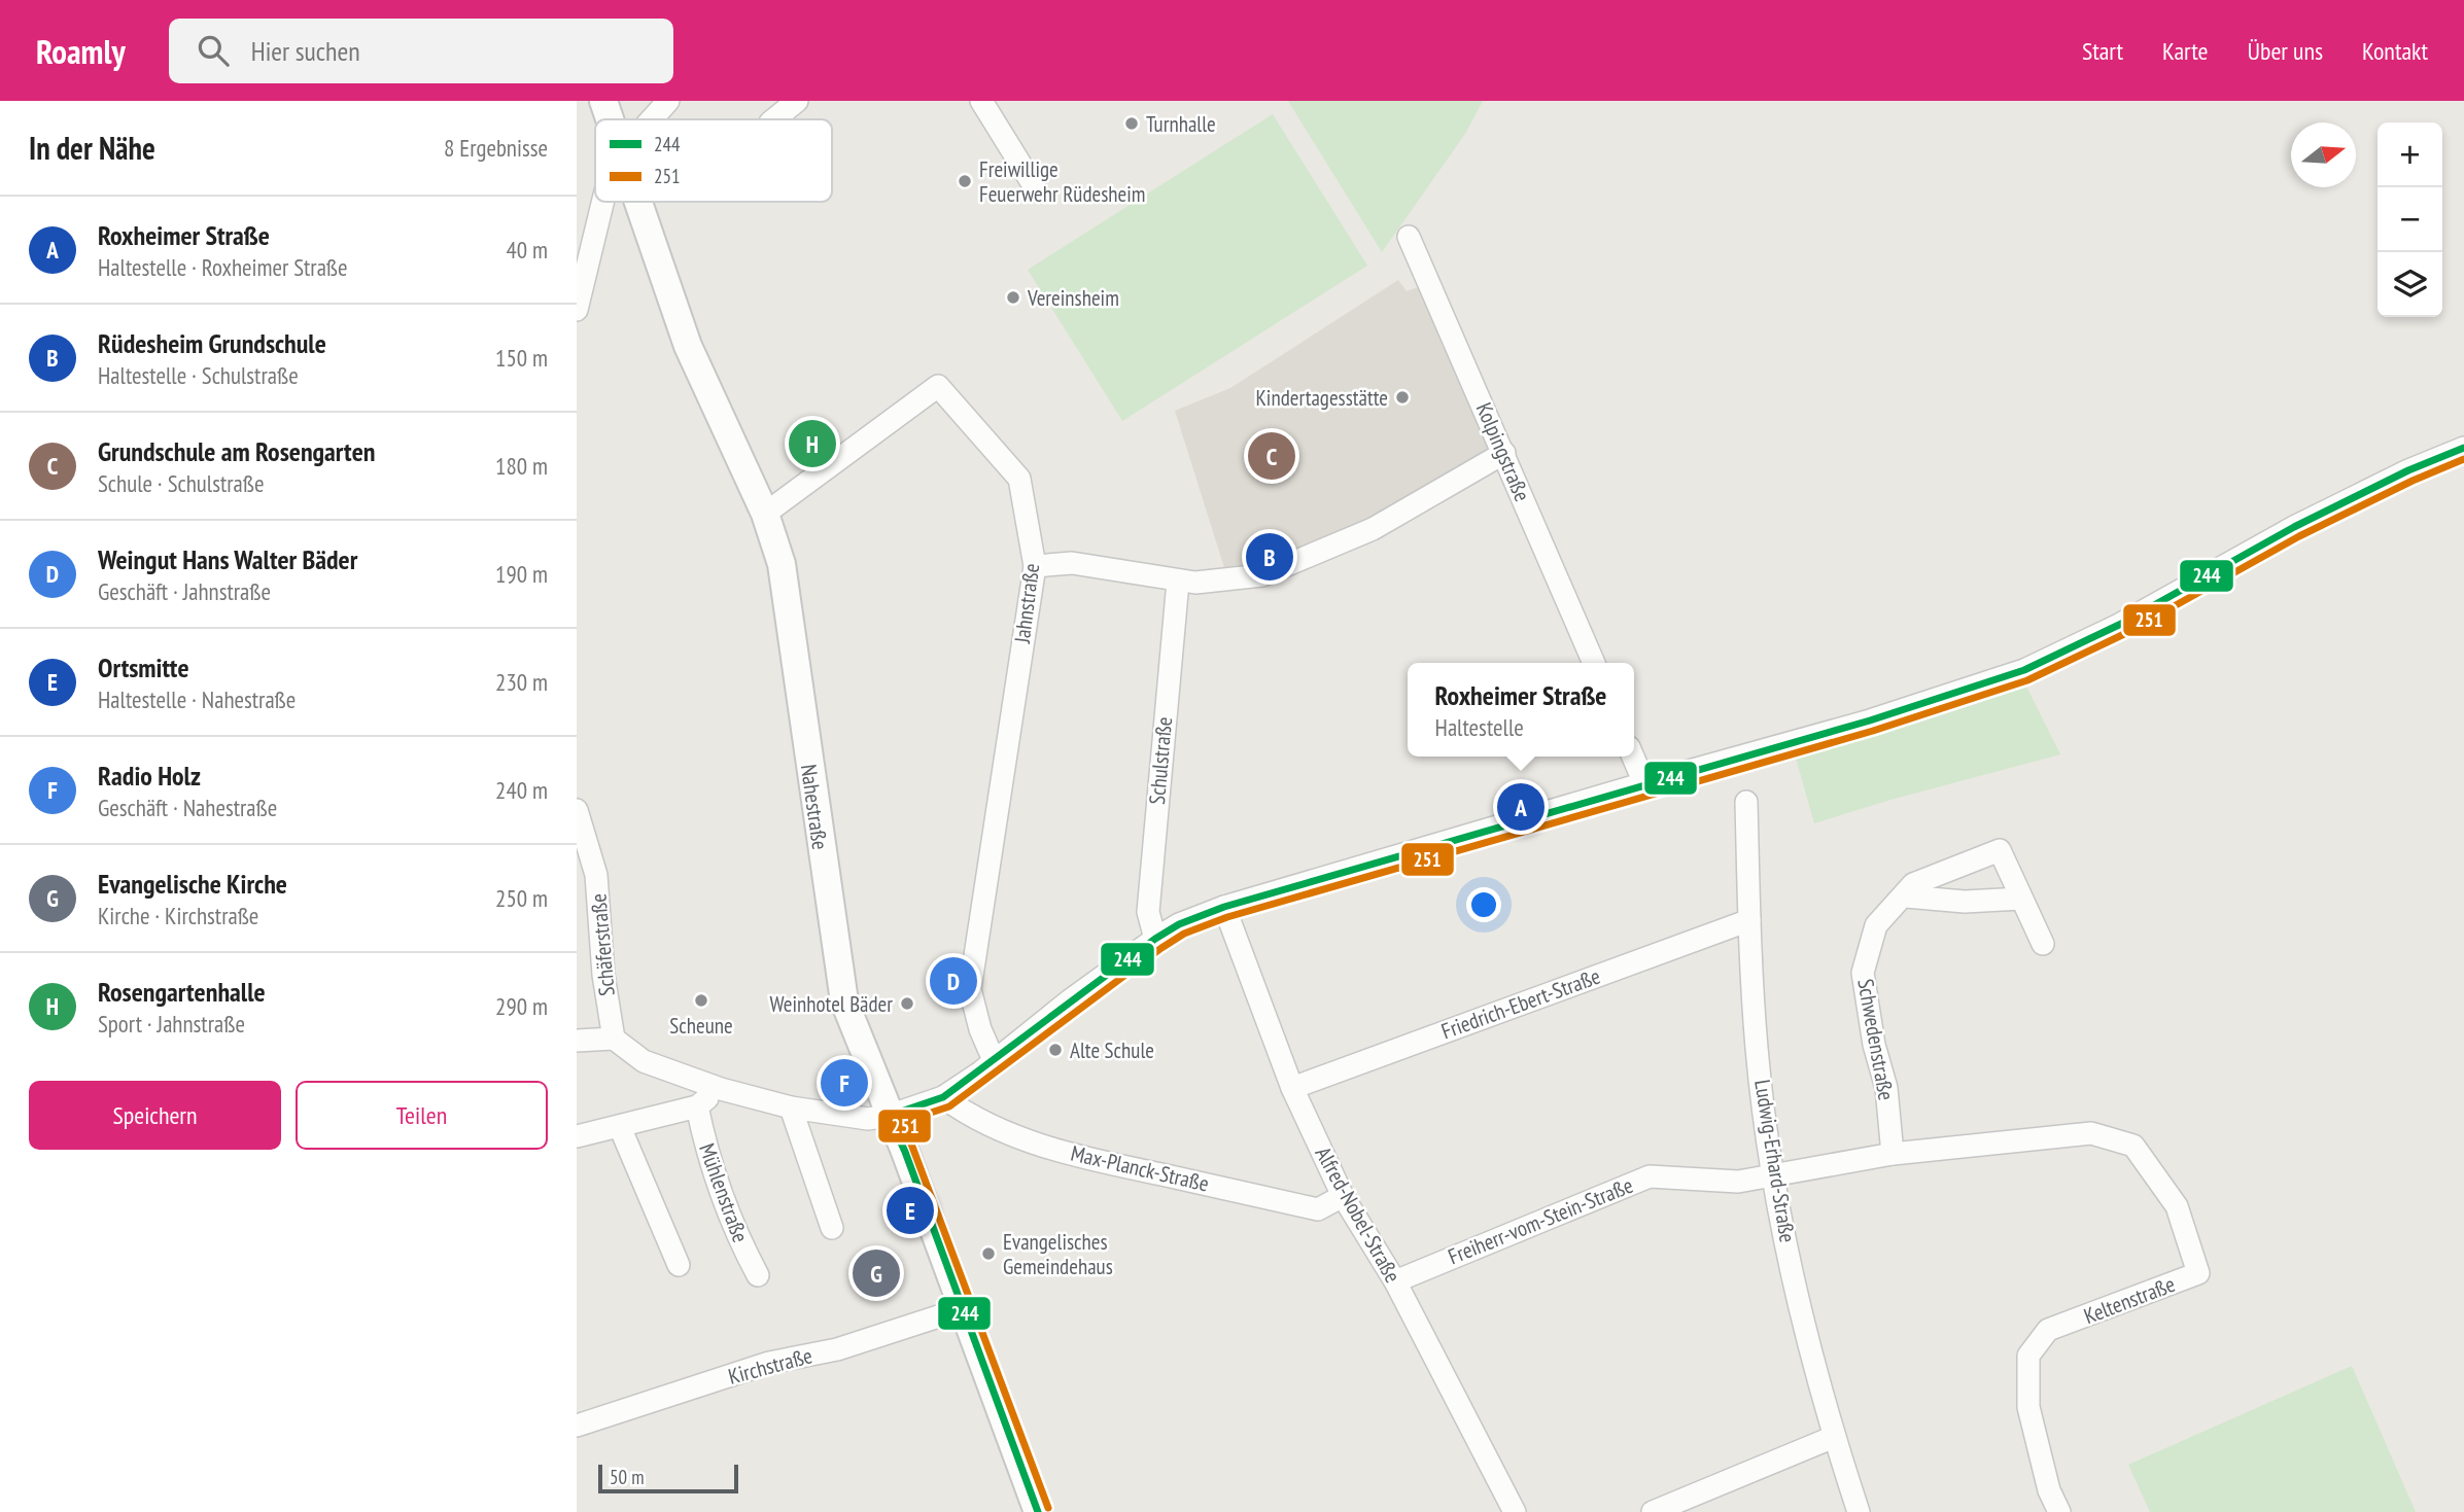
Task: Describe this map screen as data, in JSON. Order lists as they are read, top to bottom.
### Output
{
  "streets": {
    "street": [
      "Kolpingstraße",
      "Jahnstraße",
      "Schulstraße",
      "Nahestraße",
      "Schäferstraße",
      "Friedrich-Ebert-Straße",
      "Schwedenstraße",
      "Ludwig-Erhard-Straße",
      "Max-Planck-Straße",
      "Mühlenstraße",
      "Alfred-Nobel-Straße",
      "Freiherr-vom-Stein-Straße",
      "Keltenstraße",
      "Kirchstraße"
    ]
  },
  "crossings": [
    ["Jahnstraße", "Nahestraße"],
    ["Nahestraße", "Kirchstraße"],
    ["Friedrich-Ebert-Straße", "Ludwig-Erhard-Straße"],
    ["Friedrich-Ebert-Straße", "Alfred-Nobel-Straße"],
    ["Schwedenstraße", "Keltenstraße"],
    ["Ludwig-Erhard-Straße", "Freiherr-vom-Stein-Straße"],
    ["Ludwig-Erhard-Straße", "Keltenstraße"],
    ["Max-Planck-Straße", "Alfred-Nobel-Straße"],
    ["Alfred-Nobel-Straße", "Freiherr-vom-Stein-Straße"],
    ["Freiherr-vom-Stein-Straße", "Keltenstraße"]
  ],
  "places": [
    "Turnhalle",
    "Freiwillige Feuerwehr Rüdesheim",
    "Vereinsheim",
    "Kindertagesstätte",
    "Scheune",
    "Weinhotel Bäder",
    "Alte Schule",
    "Evangelisches Gemeindehaus"
  ],
  "lines": ["transit line 244", "transit line 251"],
  "legend": ["244", "251"],
  "scale_bar": "50 m",
  "north": "right",
  "page": {
    "header": "Roamly",
    "search": "Hier suchen",
    "nav": [
      "Start",
      "Karte",
      "Über uns",
      "Kontakt"
    ],
    "heading": ["In der Nähe", "8 Ergebnisse"],
    "map_buttons": ["+", "−"],
    "list": [
      {
        "mark": "A",
        "name": "Roxheimer Straße",
        "note": "Haltestelle · Roxheimer Straße",
        "value": "40 m"
      },
      {
        "mark": "B",
        "name": "Rüdesheim Grundschule",
        "note": "Haltestelle · Schulstraße",
        "value": "150 m"
      },
      {
        "mark": "C",
        "name": "Grundschule am Rosengarten",
        "note": "Schule · Schulstraße",
        "value": "180 m"
      },
      {
        "mark": "D",
        "name": "Weingut Hans Walter Bäder",
        "note": "Geschäft · Jahnstraße",
        "value": "190 m"
      },
      {
        "mark": "E",
        "name": "Ortsmitte",
        "note": "Haltestelle · Nahestraße",
        "value": "230 m"
      },
      {
        "mark": "F",
        "name": "Radio Holz",
        "note": "Geschäft · Nahestraße",
        "value": "240 m"
      },
      {
        "mark": "G",
        "name": "Evangelische Kirche",
        "note": "Kirche · Kirchstraße",
        "value": "250 m"
      },
      {
        "mark": "H",
        "name": "Rosengartenhalle",
        "note": "Sport · Jahnstraße",
        "value": "290 m"
      }
    ],
    "pins": [
      "H",
      "C",
      "B",
      "A",
      "D",
      "F",
      "E",
      "G"
    ],
    "popup": ["Roxheimer Straße", "Haltestelle"],
    "buttons": ["Speichern", "Teilen"],
    "scale": "50 m"
  }
}
